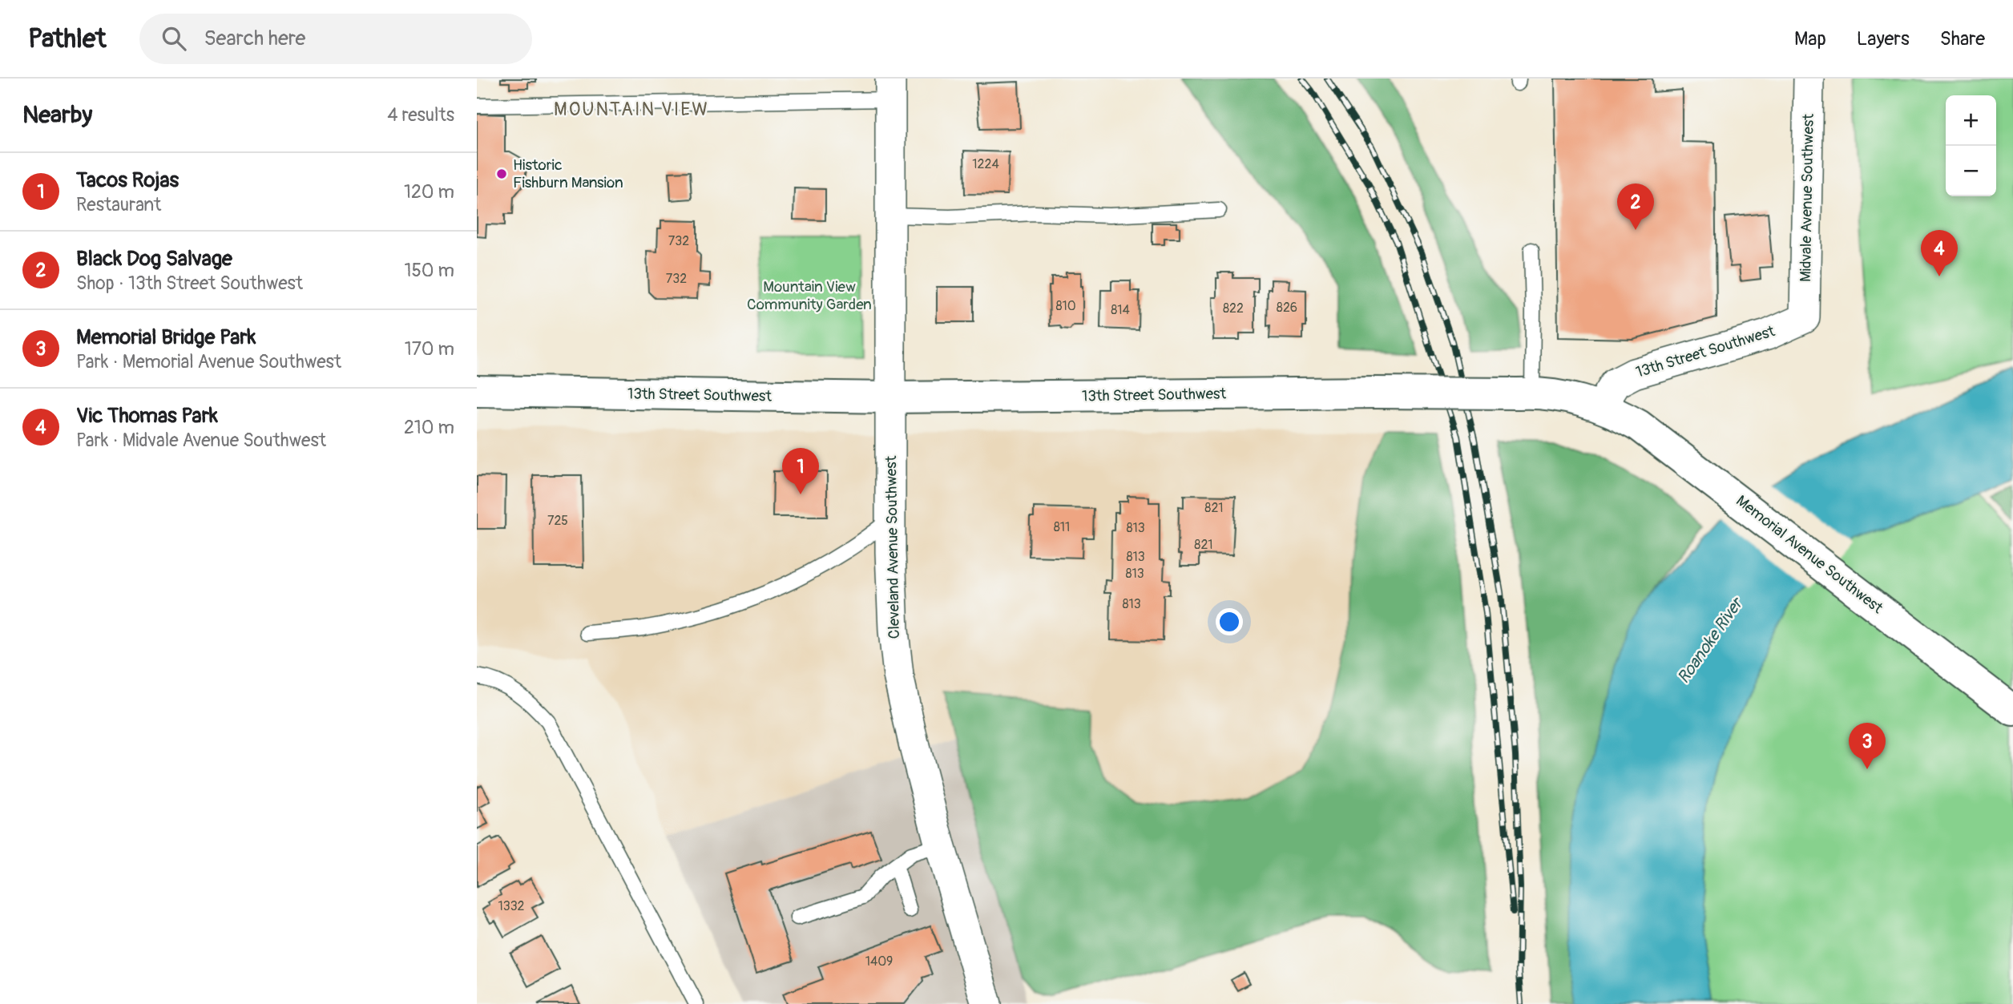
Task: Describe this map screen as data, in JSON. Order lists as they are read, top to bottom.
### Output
{
  "streets": {
    "main road": ["13th Street Southwest", "Memorial Avenue Southwest"],
    "street": ["Midvale Avenue Southwest", "Cleveland Avenue Southwest"]
  },
  "crossings": [
    ["Midvale Avenue Southwest", "13th Street Southwest"],
    ["13th Street Southwest", "Cleveland Avenue Southwest"],
    ["13th Street Southwest", "Memorial Avenue Southwest"]
  ],
  "districts": ["MOUNTAIN VIEW"],
  "water": ["Roanoke River"],
  "parks": ["Mountain View Community Garden"],
  "places": ["Historic Fishburn Mansion"],
  "house_numbers": [
    "1224",
    "732",
    "732",
    "810",
    "826",
    "822",
    "814",
    "821",
    "725",
    "811",
    "813",
    "821",
    "813",
    "813",
    "813",
    "1332",
    "1409"
  ],
  "page": {
    "header": "Pathlet",
    "search": "Search here",
    "nav": ["Map", "Layers", "Share"],
    "heading": ["Nearby", "4 results"],
    "map_buttons": ["+", "−"],
    "list": [
      {
        "mark": "1",
        "name": "Tacos Rojas",
        "note": "Restaurant",
        "value": "120 m"
      },
      {
        "mark": "2",
        "name": "Black Dog Salvage",
        "note": "Shop · 13th Street Southwest",
        "value": "150 m"
      },
      {
        "mark": "3",
        "name": "Memorial Bridge Park",
        "note": "Park · Memorial Avenue Southwest",
        "value": "170 m"
      },
      {
        "mark": "4",
        "name": "Vic Thomas Park",
        "note": "Park · Midvale Avenue Southwest",
        "value": "210 m"
      }
    ],
    "pins": [
      "2",
      "4",
      "1",
      "3"
    ]
  }
}
